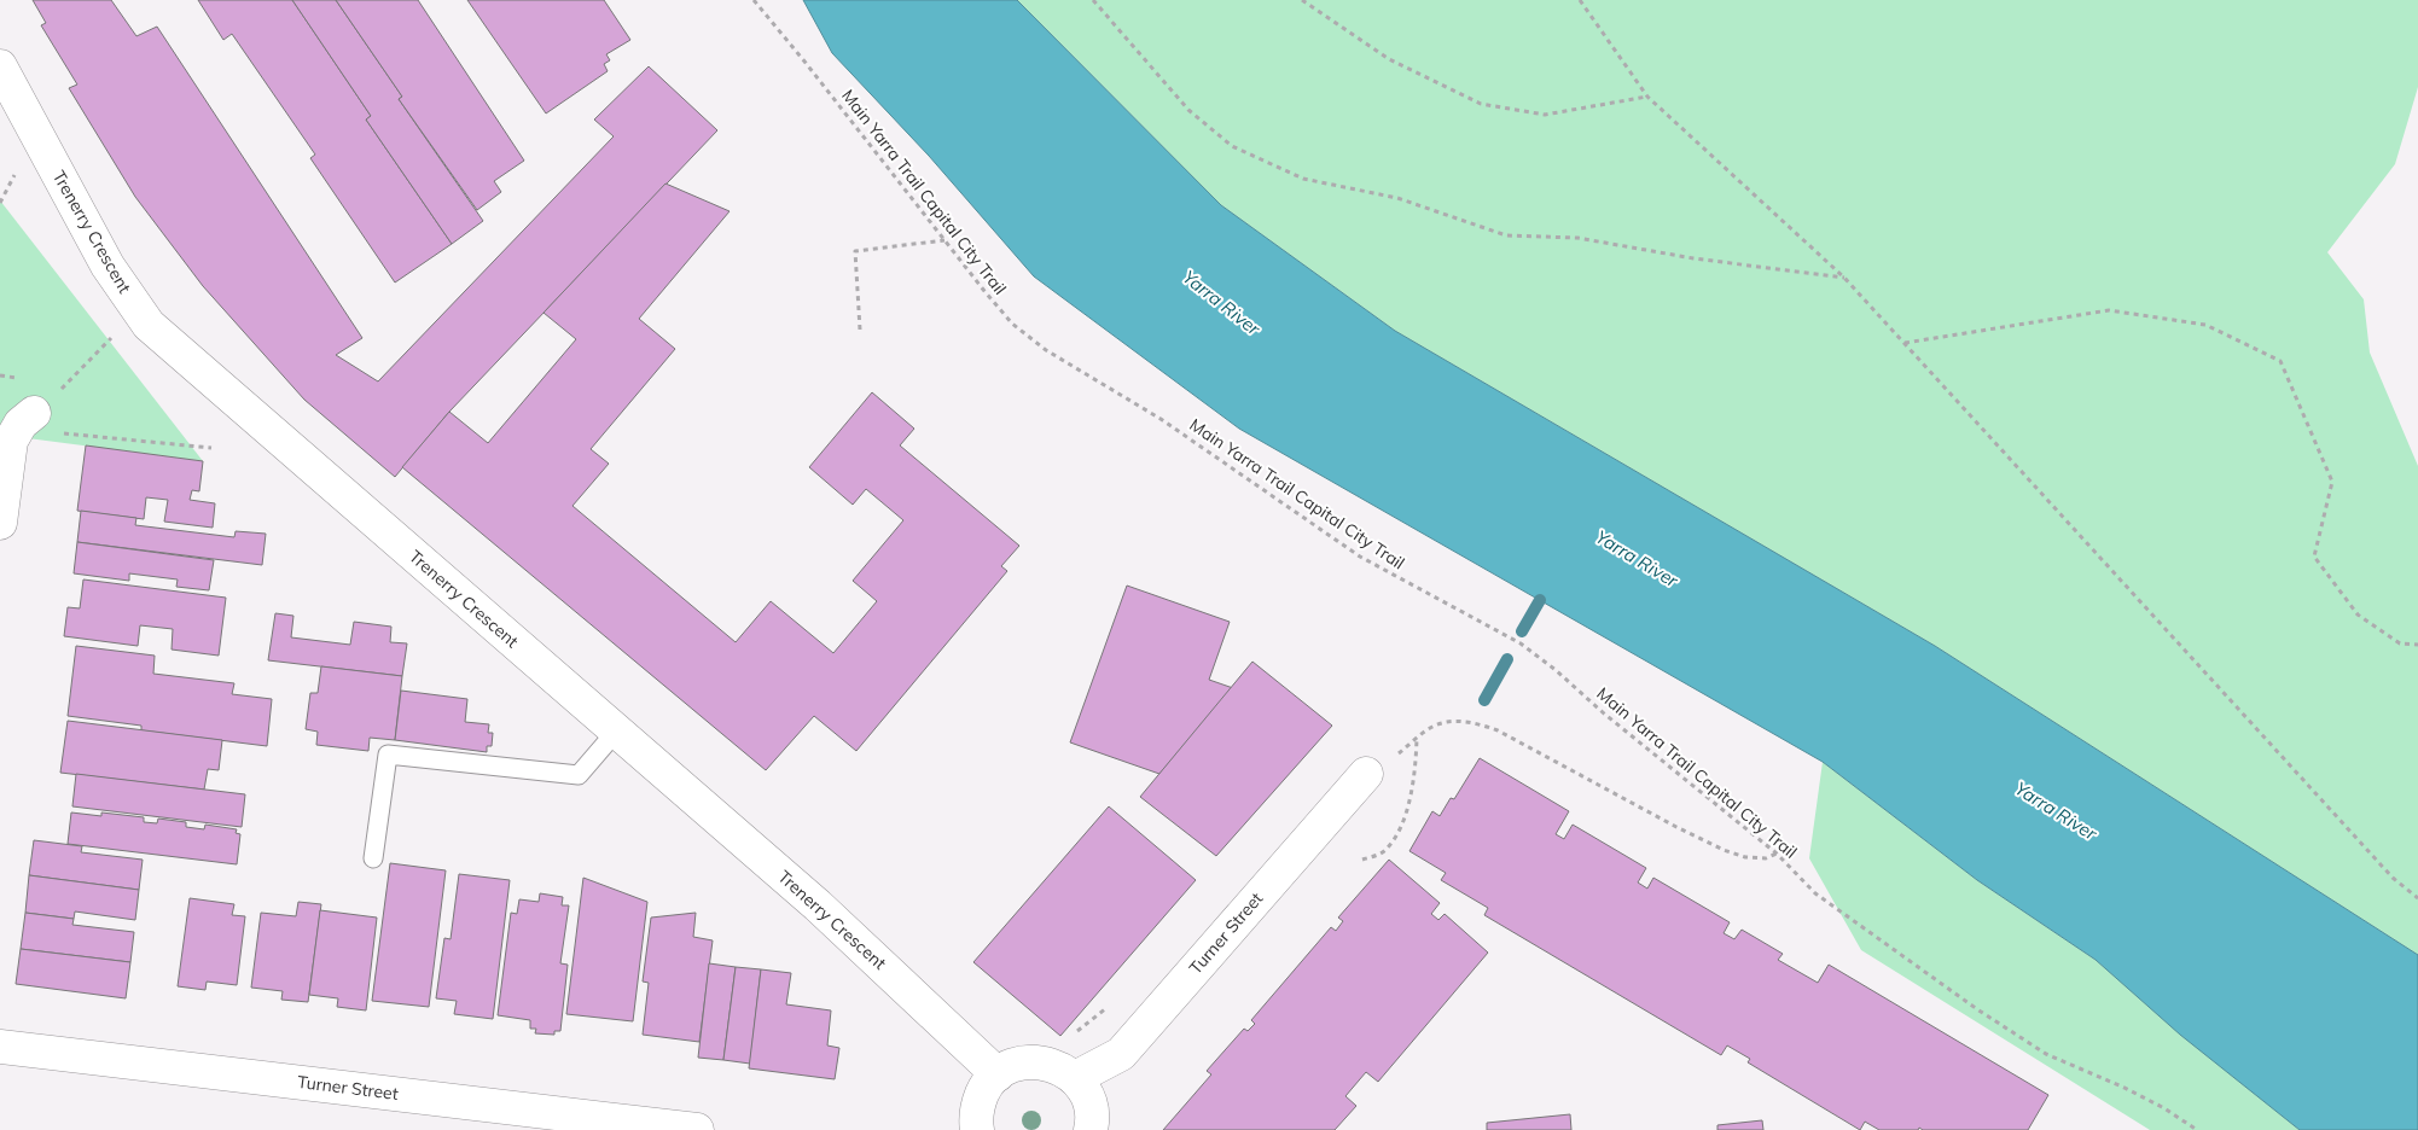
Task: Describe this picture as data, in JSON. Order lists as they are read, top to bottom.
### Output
{
  "streets": {
    "street": ["Trenerry Crescent", "Turner Street"],
    "path": ["Main Yarra Trail Capital City Trail"]
  },
  "water": ["Yarra River"]
}
